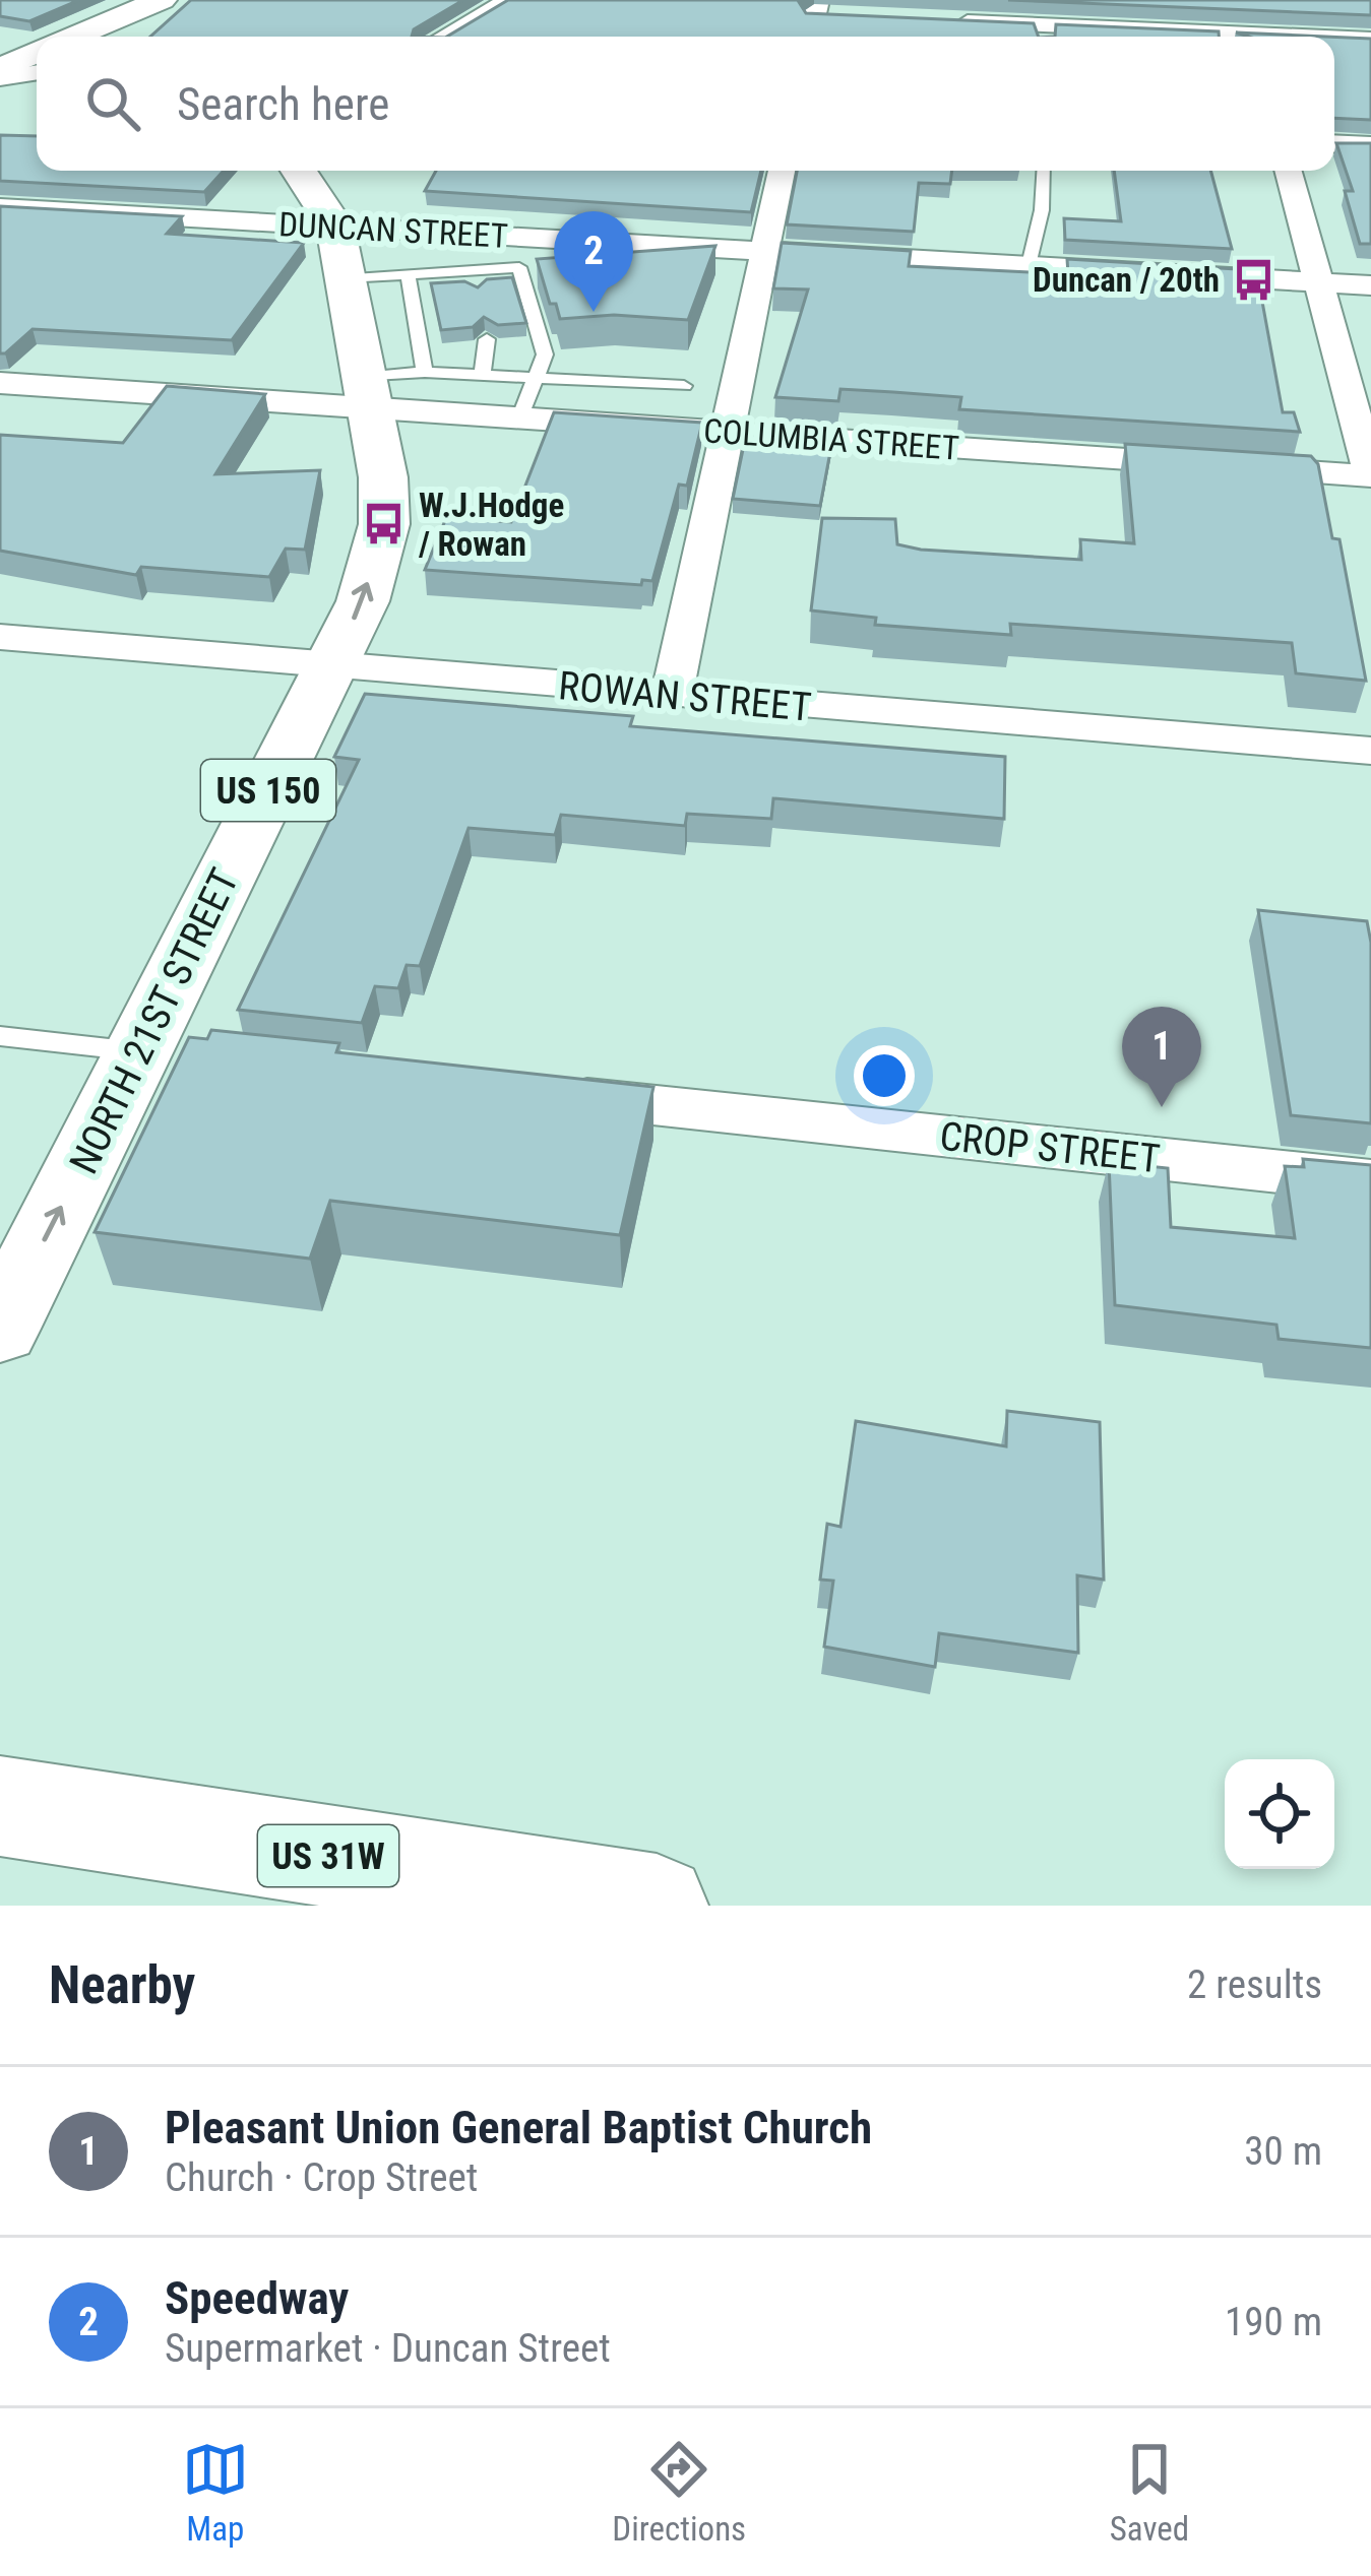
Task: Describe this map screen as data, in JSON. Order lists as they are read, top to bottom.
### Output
{
  "streets": {
    "main road": ["US 150", "NORTH 21ST STREET", "US 31W"],
    "street": [
      "DUNCAN STREET",
      "COLUMBIA STREET",
      "ROWAN STREET",
      "CROP STREET"
    ]
  },
  "crossings": [
    ["DUNCAN STREET", "NORTH 21ST STREET"],
    ["COLUMBIA STREET", "NORTH 21ST STREET"],
    ["ROWAN STREET", "NORTH 21ST STREET"]
  ],
  "one_way": ["NORTH 21ST STREET"],
  "places": {
    "bus stop": ["Duncan / 20th", "W.J.Hodge / Rowan"]
  },
  "page": {
    "search": "Search here",
    "pins": ["2", "1"],
    "heading": ["Nearby", "2 results"],
    "list": [
      {
        "mark": "1",
        "name": "Pleasant Union General Baptist Church",
        "note": "Church · Crop Street",
        "value": "30 m"
      },
      {
        "mark": "2",
        "name": "Speedway",
        "note": "Supermarket · Duncan Street",
        "value": "190 m"
      }
    ],
    "nav": ["Map", "Directions", "Saved"]
  }
}
